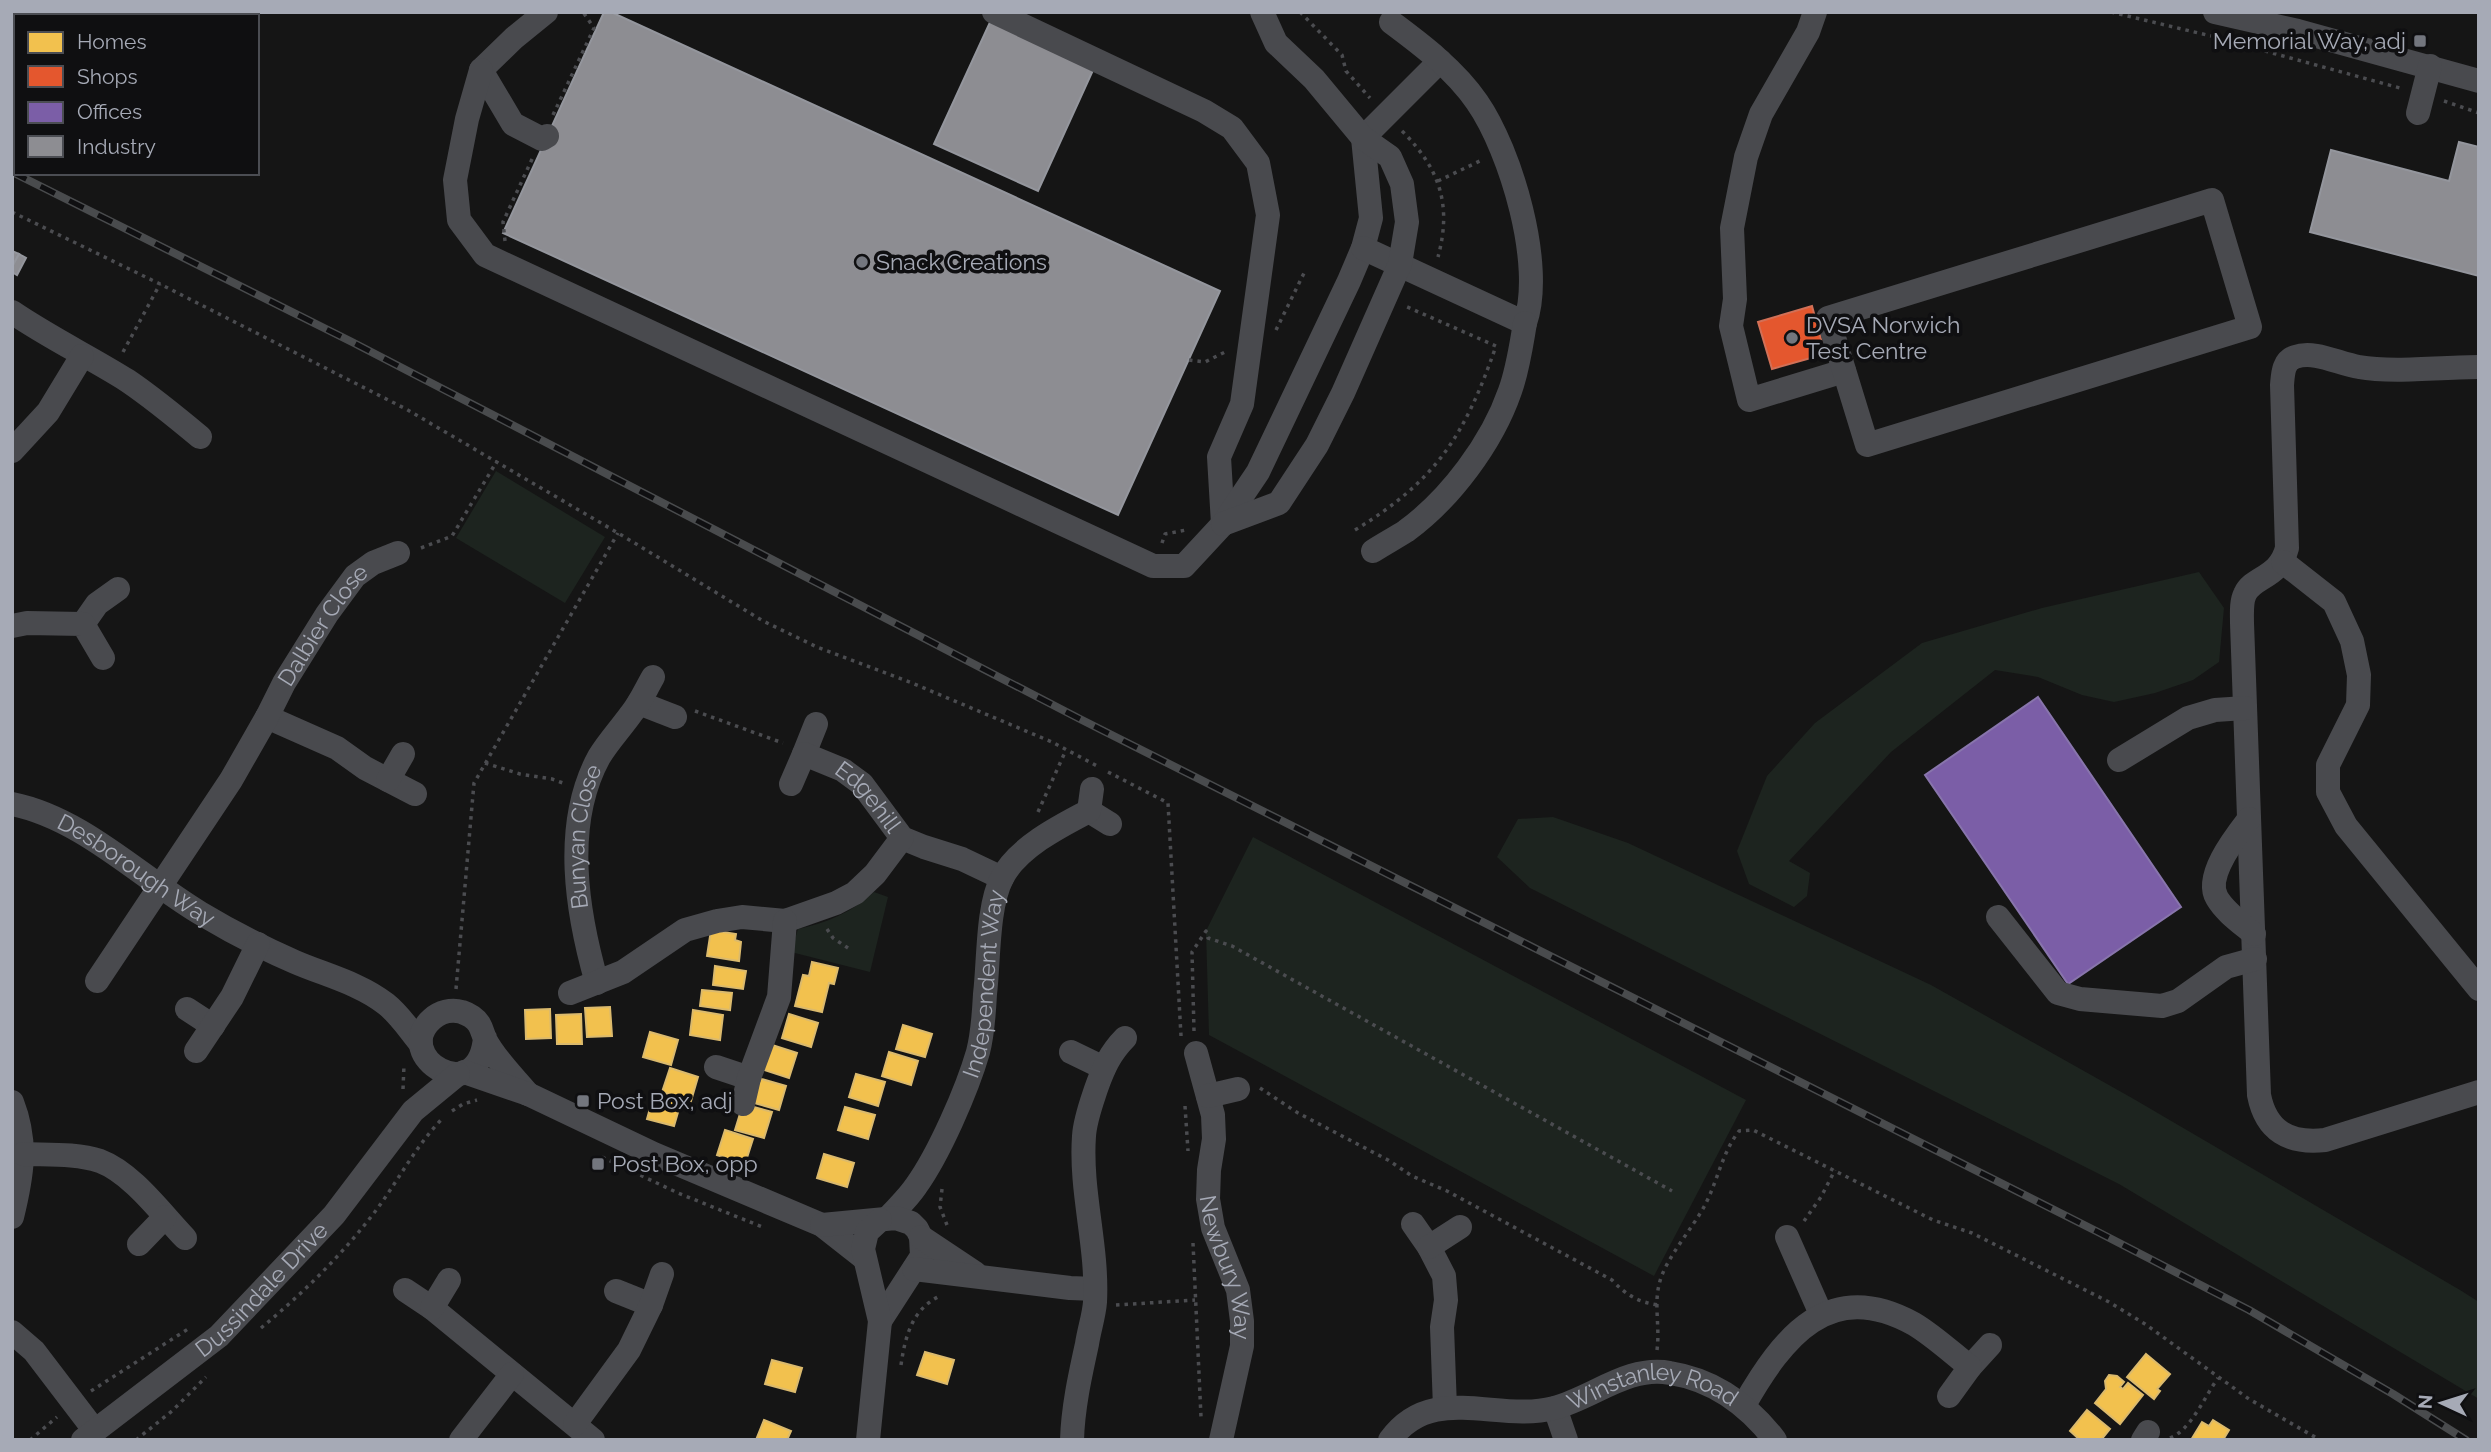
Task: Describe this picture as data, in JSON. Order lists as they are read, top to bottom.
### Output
{
  "streets": {
    "street": [
      "Dalbier Close",
      "Edgehill",
      "Bunyan Close",
      "Desborough Way",
      "Independent Way",
      "Newbury Way",
      "Dussindale Drive",
      "Winstanley Road"
    ]
  },
  "crossings": [
    ["Dalbier Close", "Desborough Way"],
    ["Edgehill", "Independent Way"],
    ["Desborough Way", "Dussindale Drive"]
  ],
  "places": {
    "transit": ["Memorial Way, adj", "Post Box, adj", "Post Box, opp"],
    "other": ["Snack Creations", "DVSA Norwich Test Centre"]
  },
  "legend": [
    "Homes",
    "Shops",
    "Offices",
    "Industry"
  ],
  "north": "left"
}
